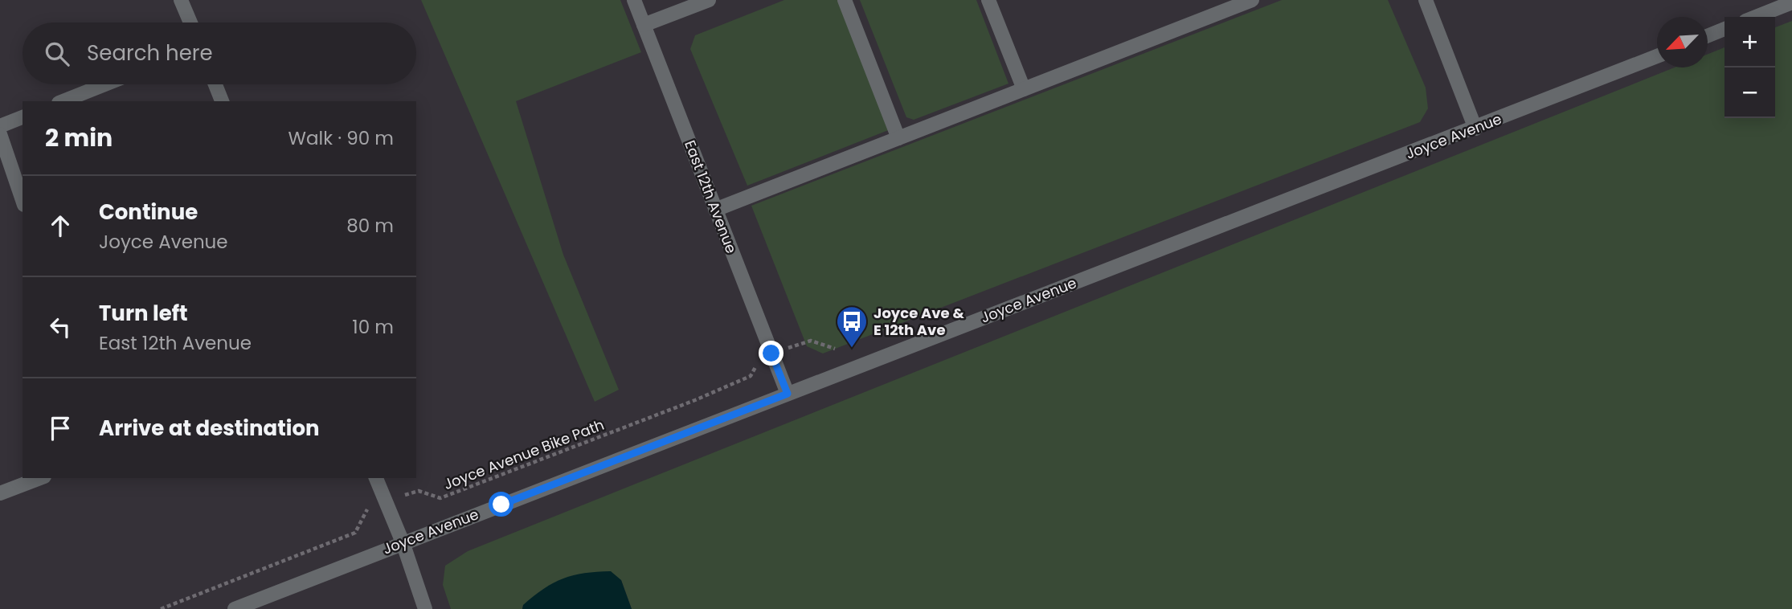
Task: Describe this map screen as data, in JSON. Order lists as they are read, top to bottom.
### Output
{
  "streets": {
    "street": ["Joyce Avenue", "East 12th Avenue"],
    "path": ["Joyce Avenue Bike Path"]
  },
  "crossings": [
    ["Joyce Avenue", "East 12th Avenue"],
    ["East 12th Avenue", "Joyce Avenue Bike Path"]
  ],
  "places": {
    "bus stop": ["Joyce Ave & E 12th Ave"]
  },
  "north": "bottom left",
  "page": {
    "map_buttons": ["+", "−"],
    "search": "Search here",
    "heading": ["2 min", "Walk · 90 m"],
    "list": [
      ["Continue", "Joyce Avenue", "80 m"],
      ["Turn left", "East 12th Avenue", "10 m"],
      "Arrive at destination"
    ]
  }
}
